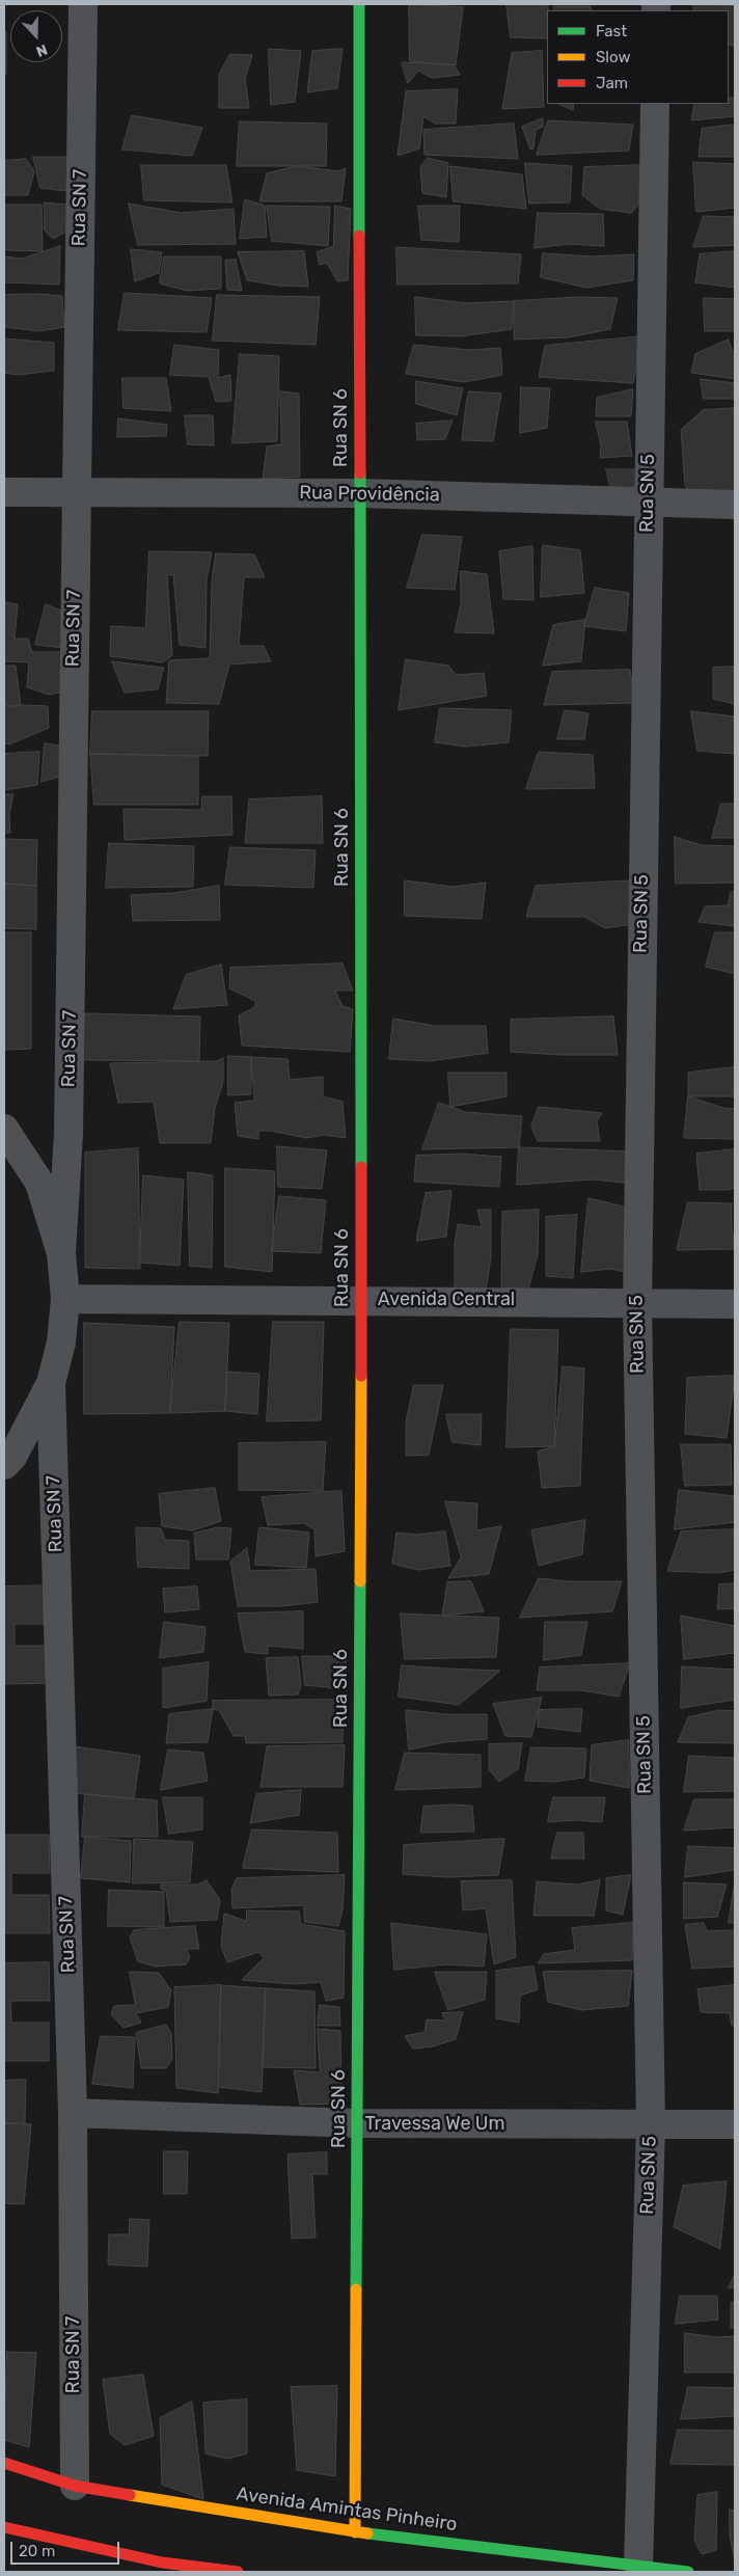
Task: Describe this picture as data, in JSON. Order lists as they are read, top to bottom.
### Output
{
  "streets": {
    "street": [
      "Rua SN 7",
      "Rua SN 6",
      "Rua SN 5",
      "Rua Providência",
      "Avenida Central",
      "Travessa We Um",
      "Avenida Amintas Pinheiro"
    ]
  },
  "crossings": [
    ["Rua SN 7", "Rua Providência"],
    ["Rua SN 7", "Travessa We Um"],
    ["Rua SN 7", "Avenida Amintas Pinheiro"],
    ["Rua SN 6", "Rua Providência"],
    ["Rua SN 6", "Avenida Central"],
    ["Rua SN 6", "Travessa We Um"],
    ["Rua SN 6", "Avenida Amintas Pinheiro"],
    ["Rua SN 5", "Rua Providência"],
    ["Rua SN 5", "Avenida Central"],
    ["Rua SN 5", "Travessa We Um"],
    ["Rua SN 5", "Avenida Amintas Pinheiro"]
  ],
  "legend": ["Fast", "Slow", "Jam"],
  "scale_bar": "20 m",
  "north": "bottom"
}
